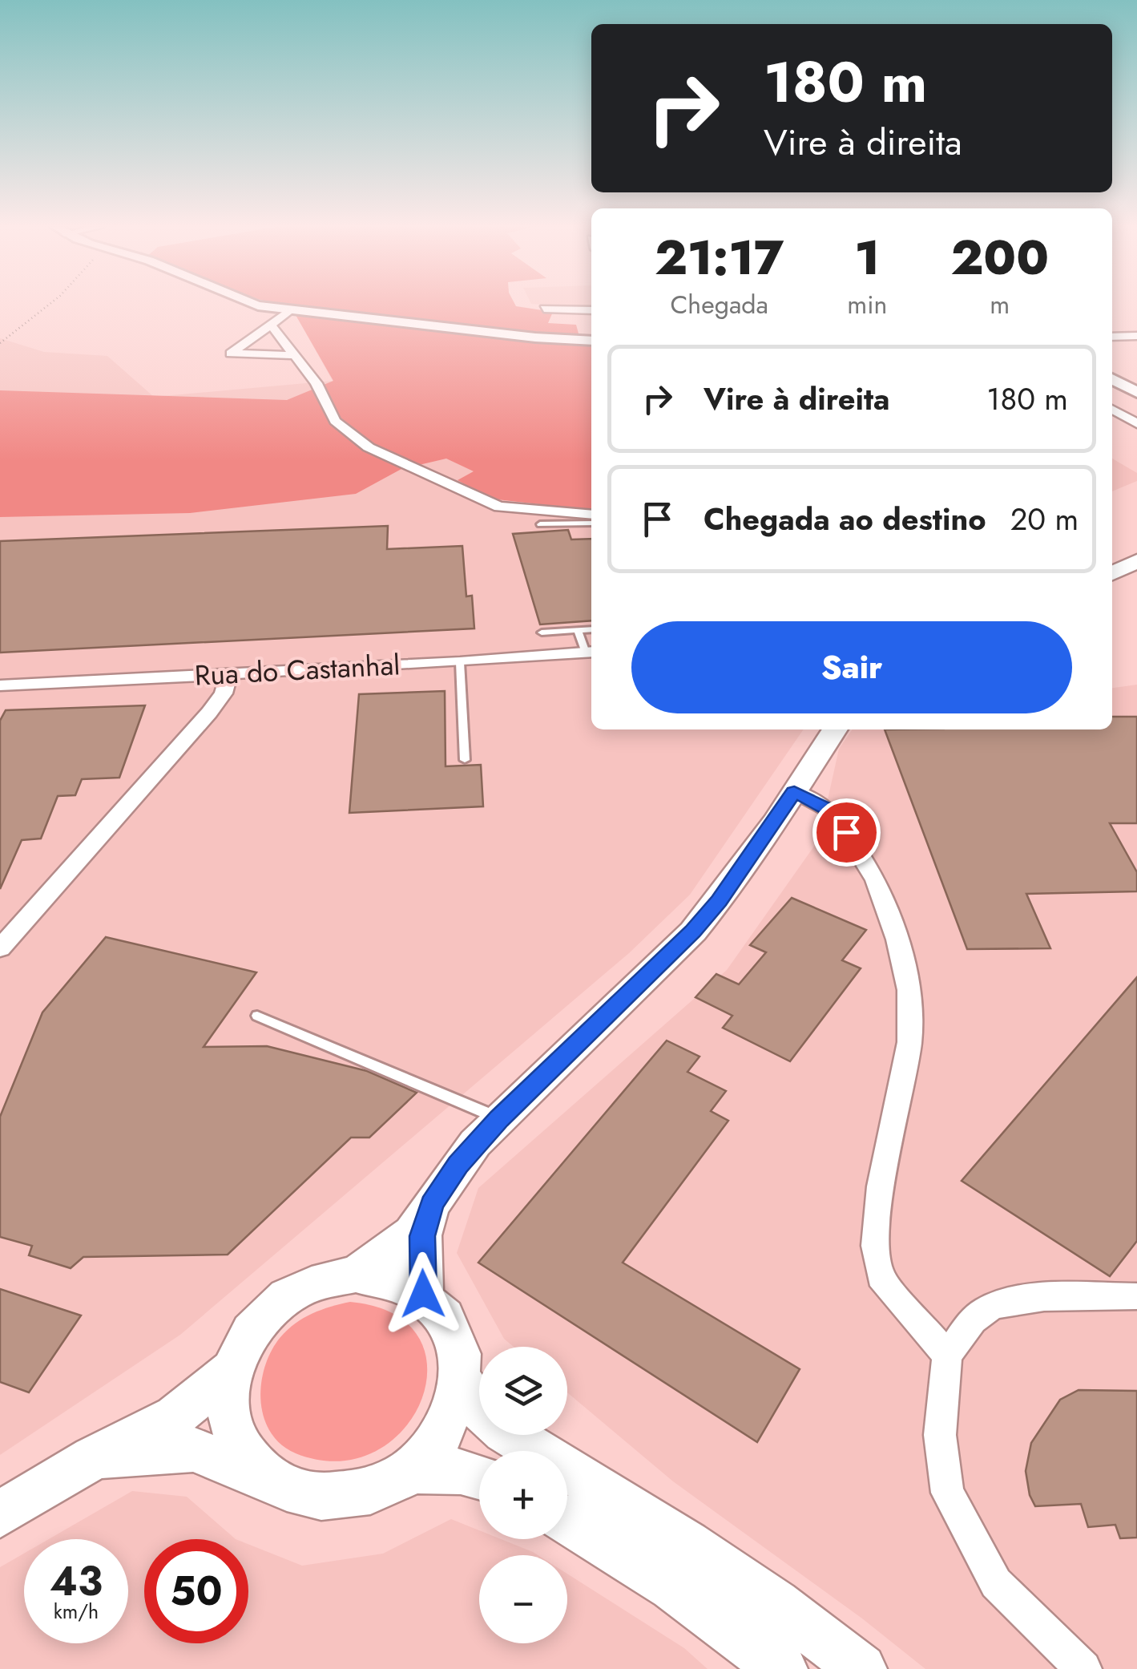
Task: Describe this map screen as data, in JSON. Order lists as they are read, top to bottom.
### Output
{
  "streets": {
    "street": ["Rua do Castanhal"]
  },
  "page": {
    "turn": ["180 m", "Vire à direita"],
    "eta": [
      "21:17",
      "Chegada",
      "1",
      "min",
      "200",
      "m"
    ],
    "list": [
      {
        "name": "Vire à direita",
        "value": "180 m"
      },
      {
        "name": "Chegada ao destino",
        "value": "20 m"
      }
    ],
    "buttons": "Sair",
    "map_buttons": ["+", "−"],
    "speed": "43 km/h",
    "limit": "50"
  }
}
